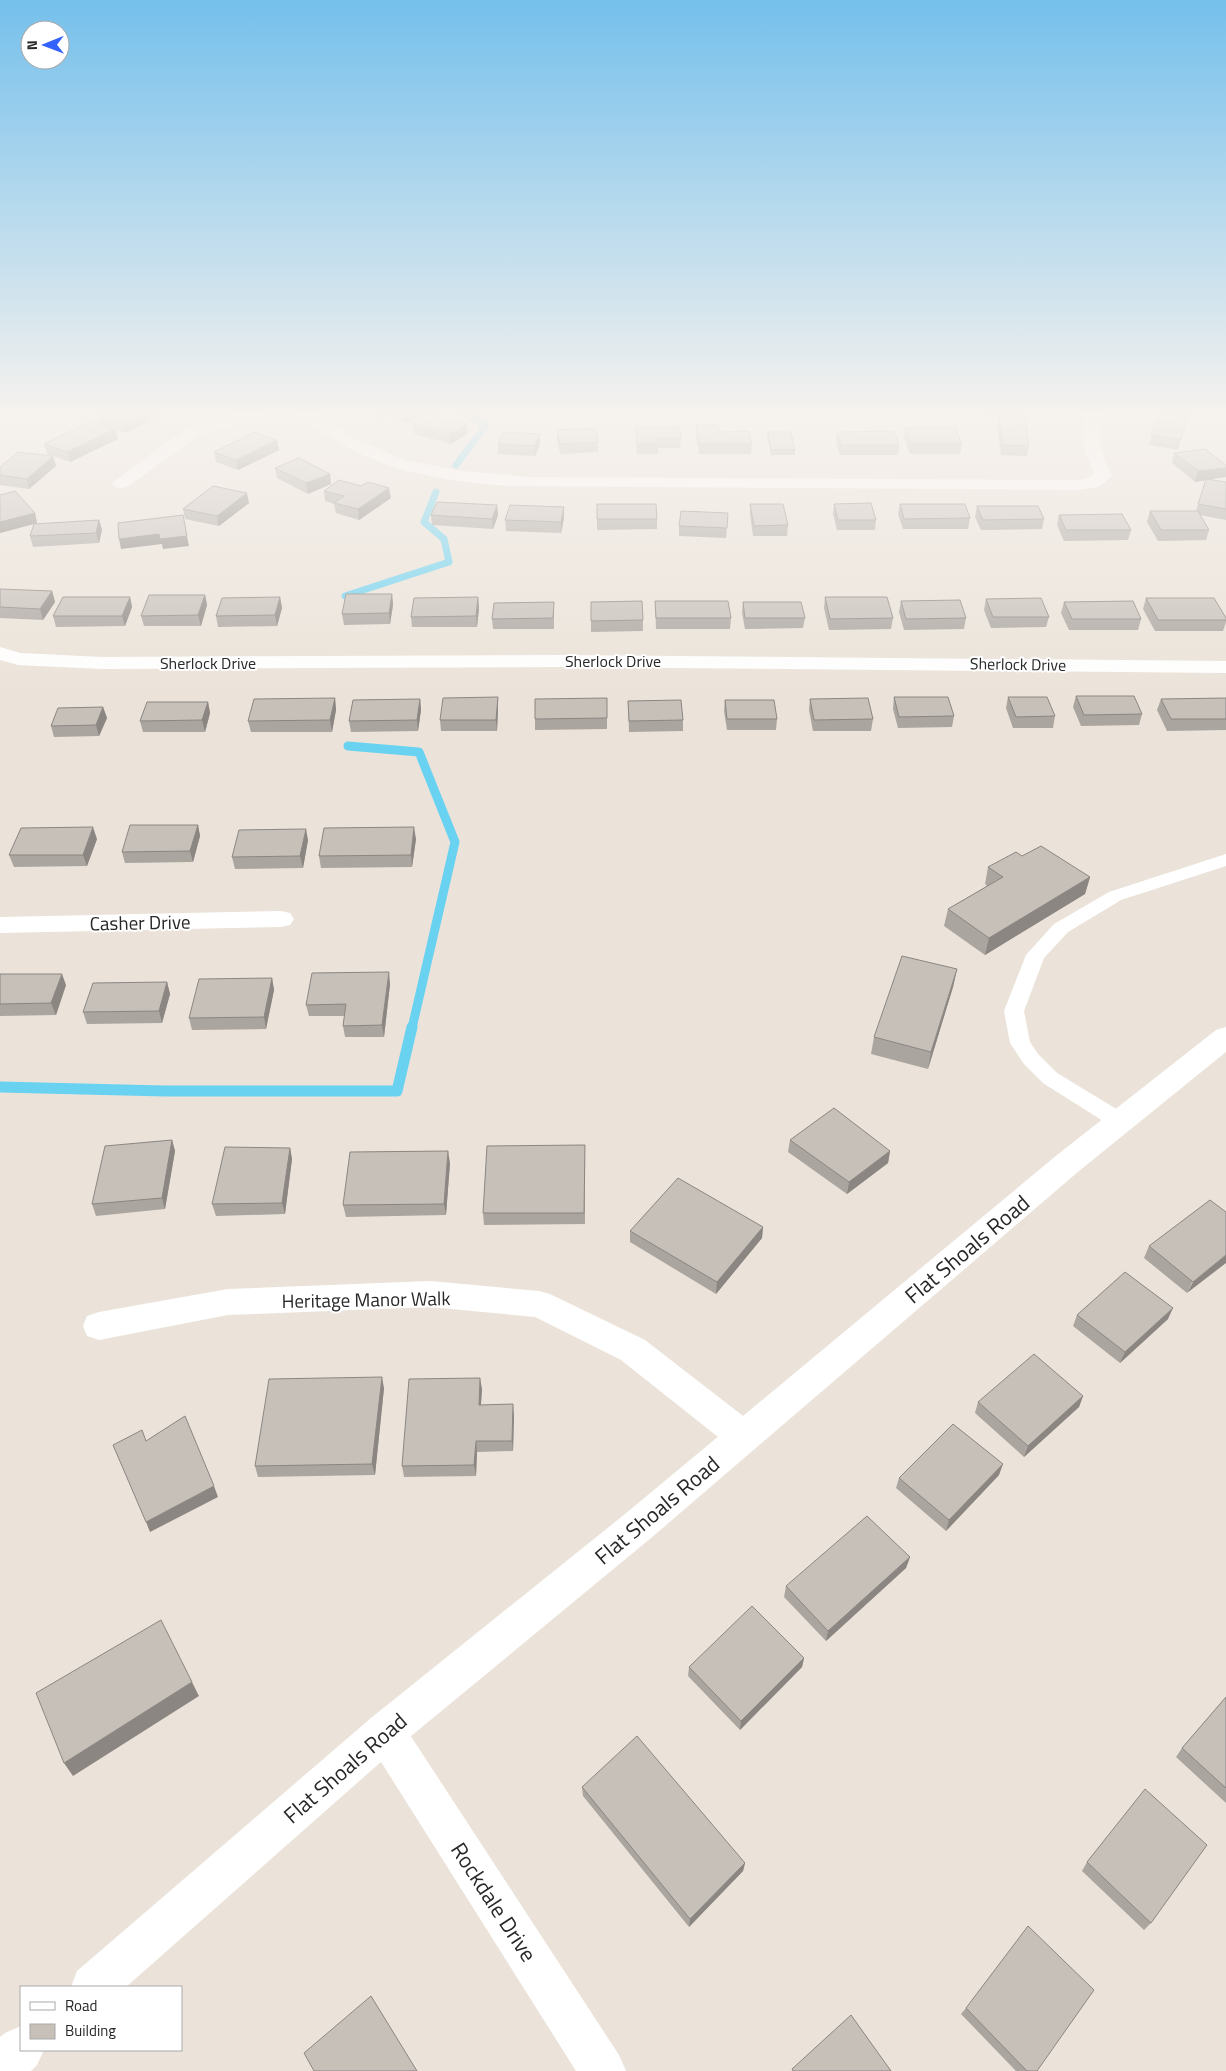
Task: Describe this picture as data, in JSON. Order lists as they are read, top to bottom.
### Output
{
  "streets": {
    "street": [
      "Sherlock Drive",
      "Casher Drive",
      "Flat Shoals Road",
      "Heritage Manor Walk",
      "Rockdale Drive"
    ]
  },
  "crossings": [
    ["Flat Shoals Road", "Heritage Manor Walk"],
    ["Flat Shoals Road", "Rockdale Drive"]
  ],
  "legend": ["Road", "Building"],
  "north": "left"
}
